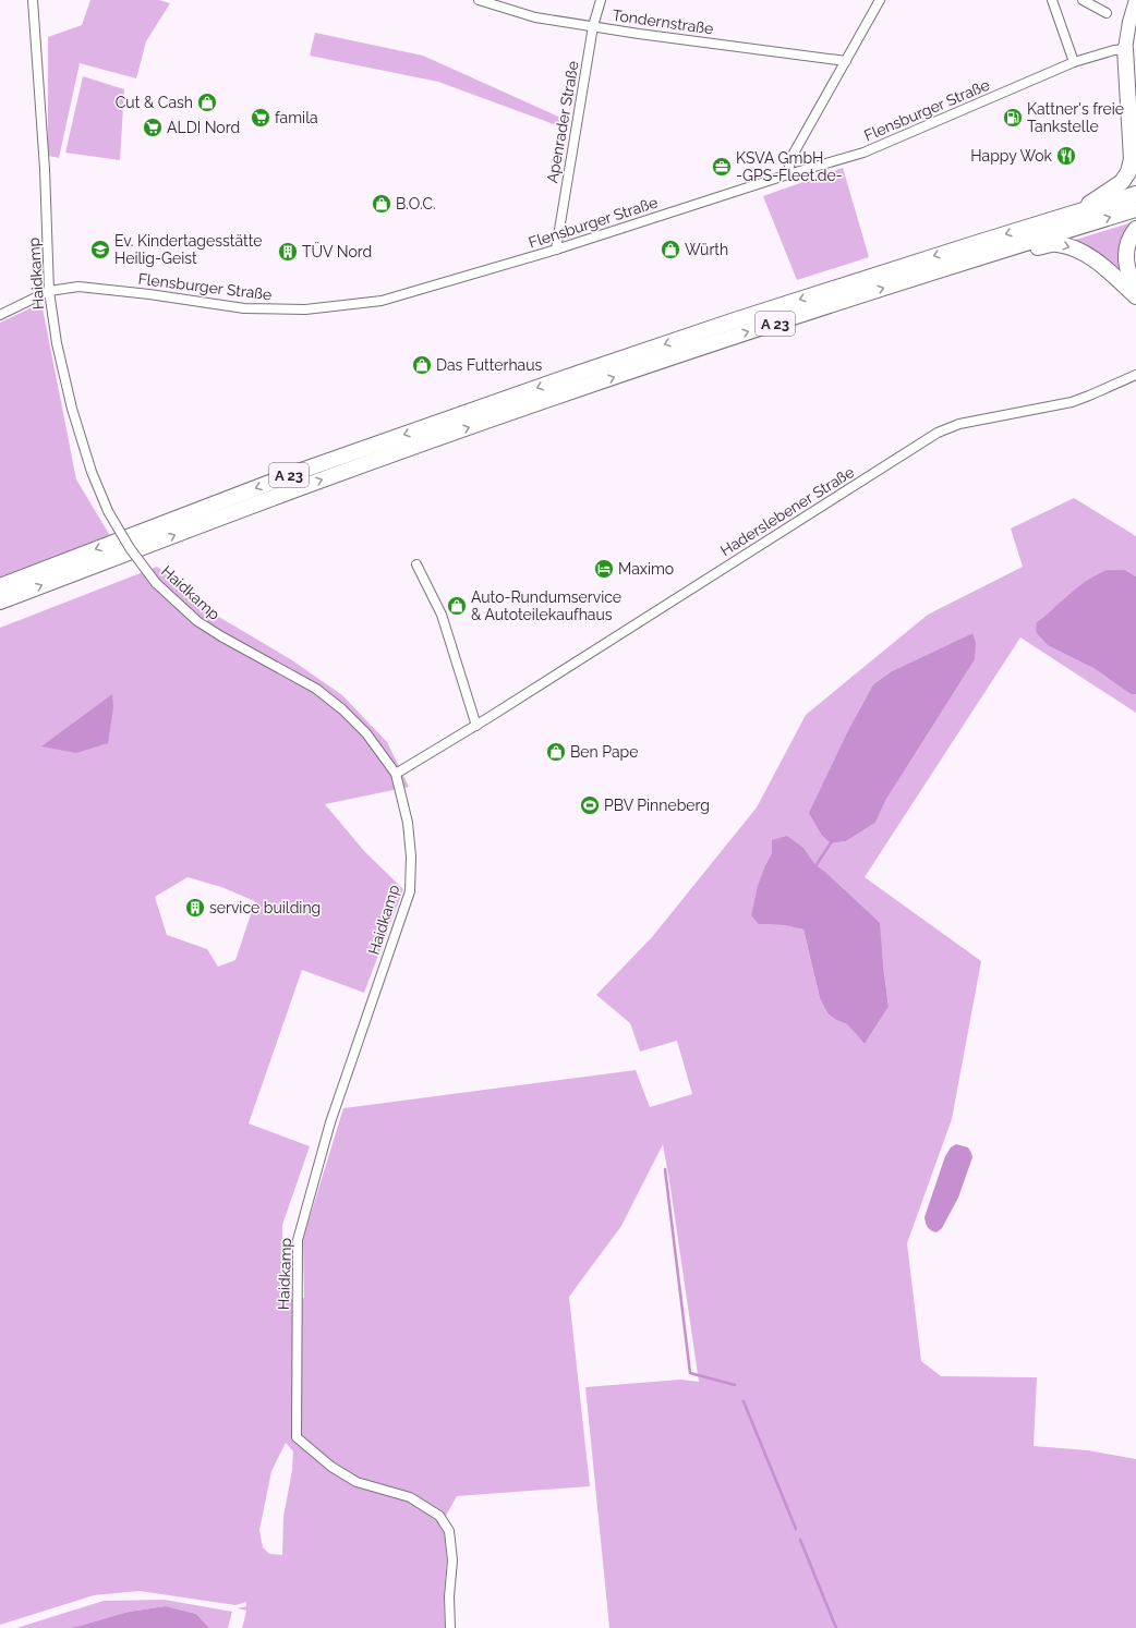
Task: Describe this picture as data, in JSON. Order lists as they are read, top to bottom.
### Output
{
  "streets": {
    "highway": ["A 23"],
    "street": [
      "Tondernstraße",
      "Flensburger Straße",
      "Apenrader Straße",
      "Haidkamp",
      "Haderslebener Straße"
    ]
  },
  "crossings": [
    ["Tondernstraße", "Apenrader Straße"],
    ["Flensburger Straße", "Apenrader Straße"],
    ["Flensburger Straße", "Haidkamp"],
    ["Haidkamp", "Haderslebener Straße"]
  ],
  "places": {
    "shop": [
      "Cut & Cash",
      "B.O.C.",
      "Würth",
      "Das Futterhaus",
      "Auto-Rundumservice & Autoteilekaufhaus",
      "Ben Pape"
    ],
    "supermarket": ["famila", "ALDI Nord"],
    "fuel station": ["Kattner's freie Tankstelle"],
    "restaurant": ["Happy Wok"],
    "office": ["KSVA GmbH -GPS-Fleet.de-"],
    "school or university": ["Ev. Kindertagesstätte Heilig-Geist"],
    "building": ["TÜV Nord", "service building"],
    "hotel": ["Maximo"],
    "sports": ["PBV Pinneberg"]
  }
}
